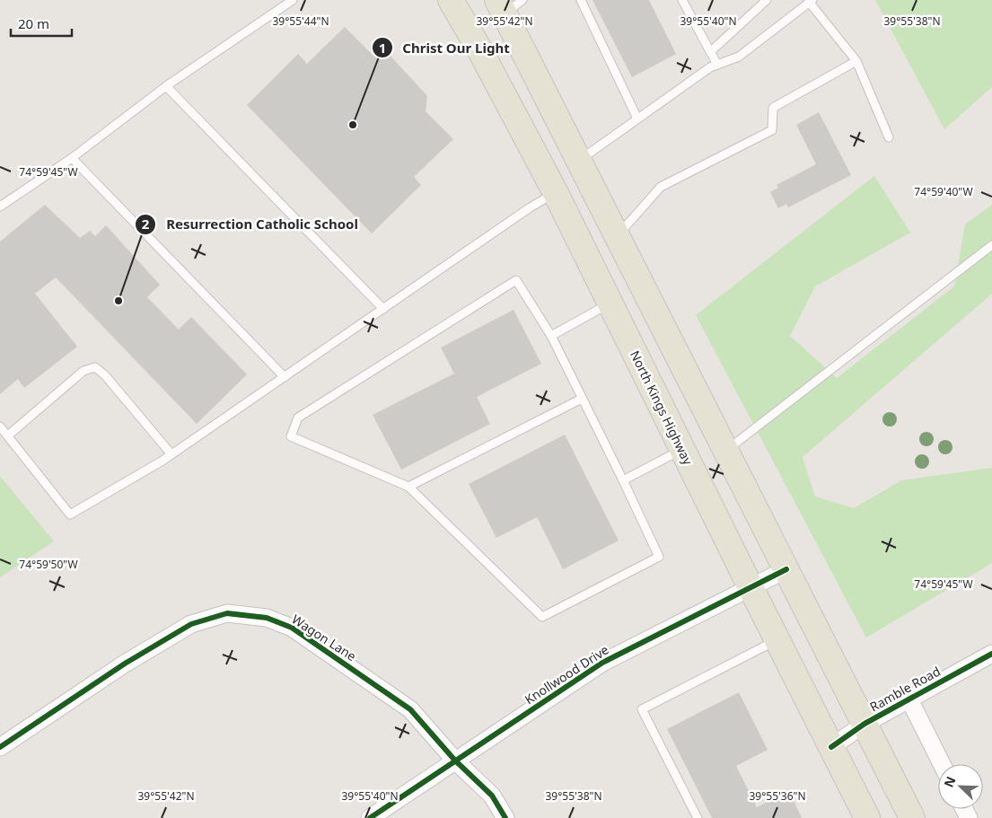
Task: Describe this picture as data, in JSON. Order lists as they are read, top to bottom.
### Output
{
  "streets": {
    "main road": ["North Kings Highway"],
    "street": ["Wagon Lane", "Knollwood Drive", "Ramble Road"]
  },
  "crossings": [
    ["North Kings Highway", "Knollwood Drive"],
    ["North Kings Highway", "Ramble Road"],
    ["Wagon Lane", "Knollwood Drive"]
  ],
  "places": ["Christ Our Light", "Resurrection Catholic School"],
  "scale_bar": "20 m",
  "north": "top left",
  "coordinates": [
    "39°55'40\"N",
    "39°55'44\"N",
    "39°55'42\"N",
    "39°55'38\"N",
    "74°59'45\"W",
    "74°59'40\"W",
    "74°59'50\"W",
    "39°55'36\"N"
  ]
}
